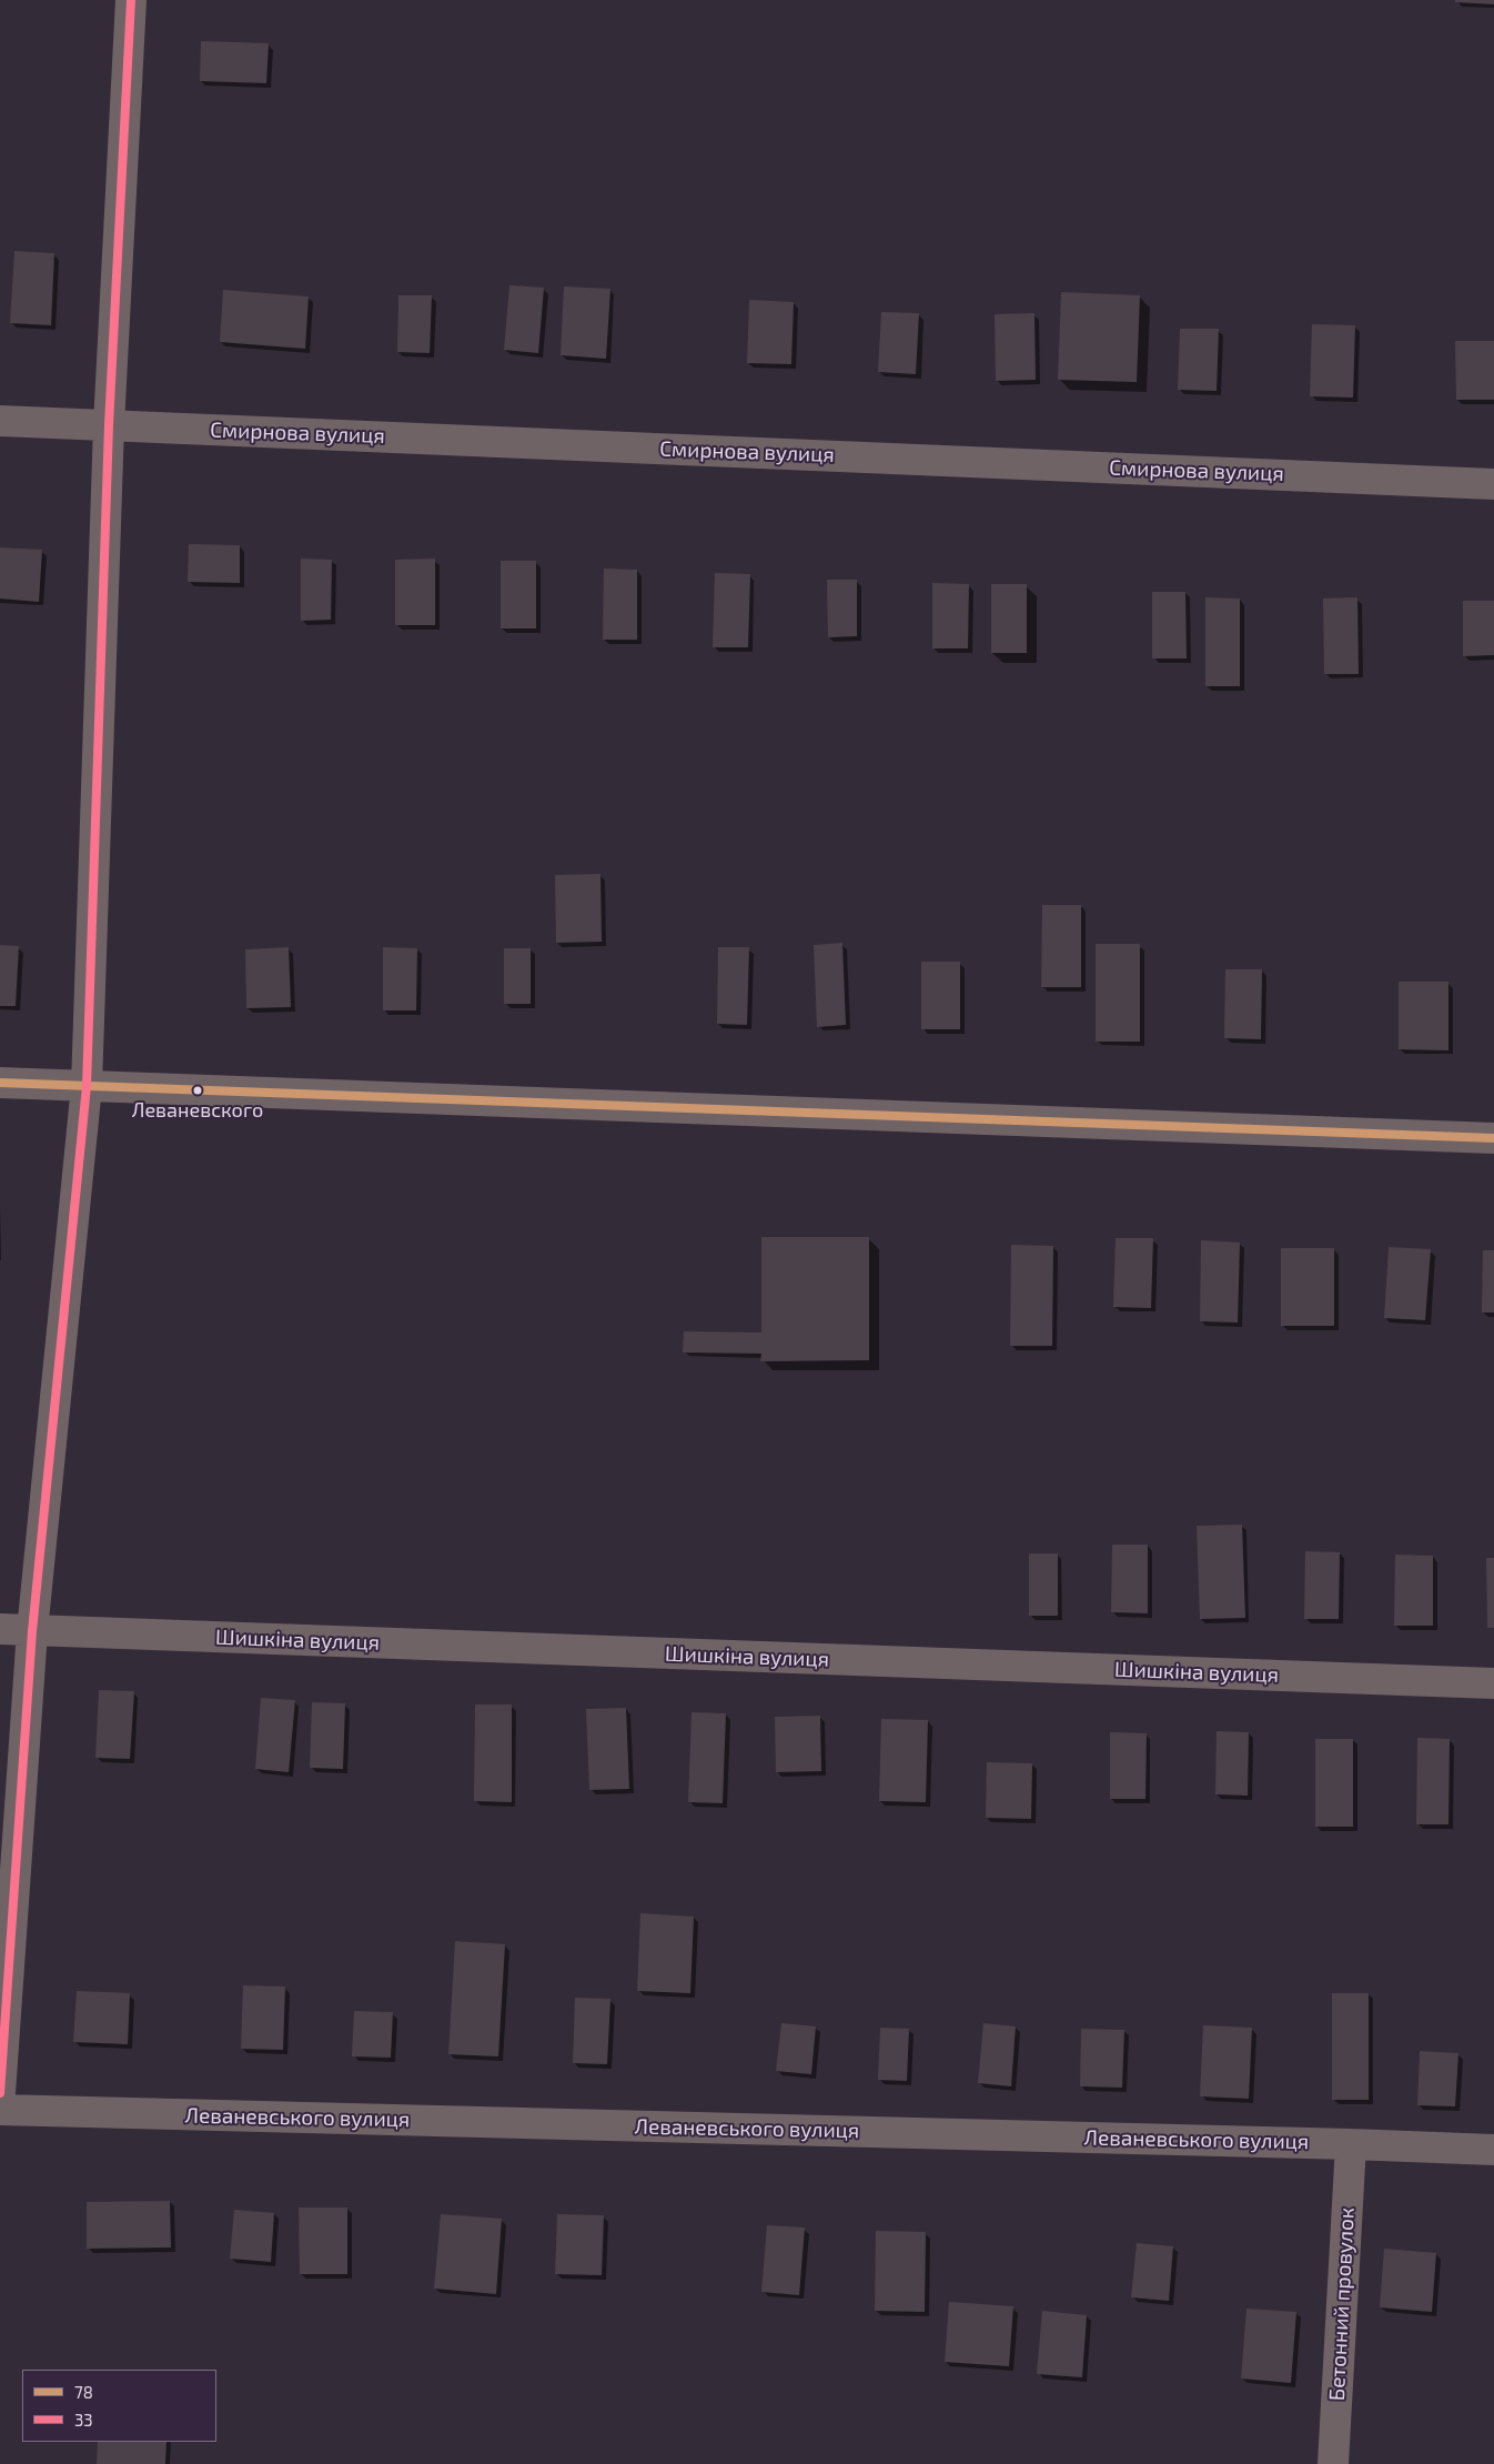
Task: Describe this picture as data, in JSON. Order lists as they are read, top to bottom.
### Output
{
  "streets": {
    "street": [
      "Смирнова вулиця",
      "Шишкіна вулиця",
      "Леваневського вулиця",
      "Бетонний провулок"
    ]
  },
  "crossings": [
    ["Леваневського вулиця", "Бетонний провулок"]
  ],
  "places": ["Леваневского"],
  "lines": ["transit line 33", "transit line 78"],
  "legend": ["78", "33"]
}
